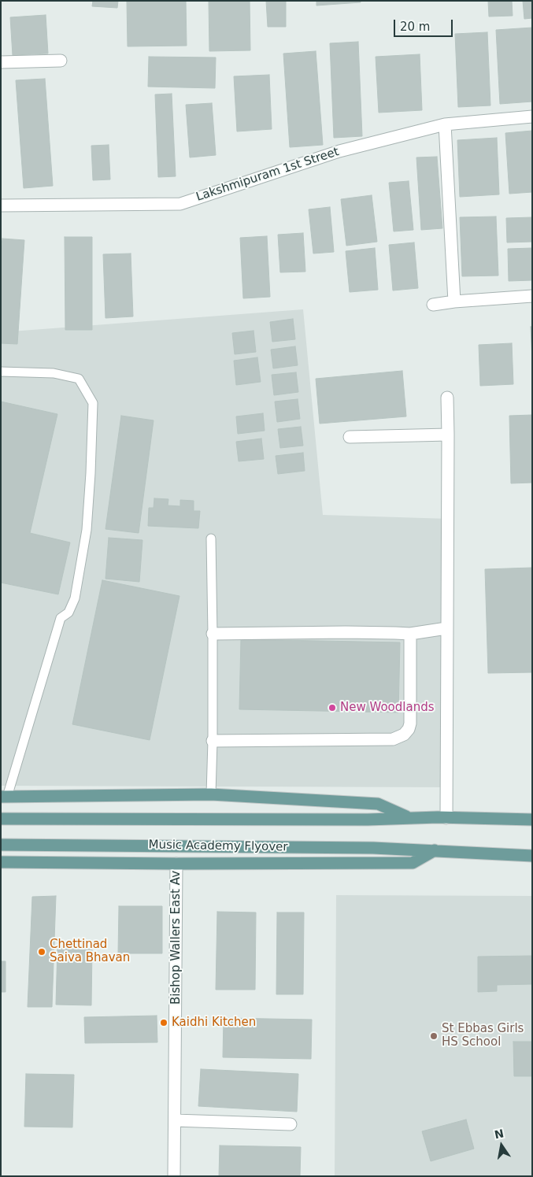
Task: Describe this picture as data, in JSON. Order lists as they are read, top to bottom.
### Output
{
  "streets": {
    "main road": ["Music Academy Flyover"],
    "street": ["Lakshmipuram 1st Street", "Bishop Wallers East Av"]
  },
  "places": [
    "New Woodlands",
    "Chettinad Saiva Bhavan",
    "Kaidhi Kitchen",
    "St Ebbas Girls HS School"
  ],
  "scale_bar": "20 m",
  "north": "top"
}
